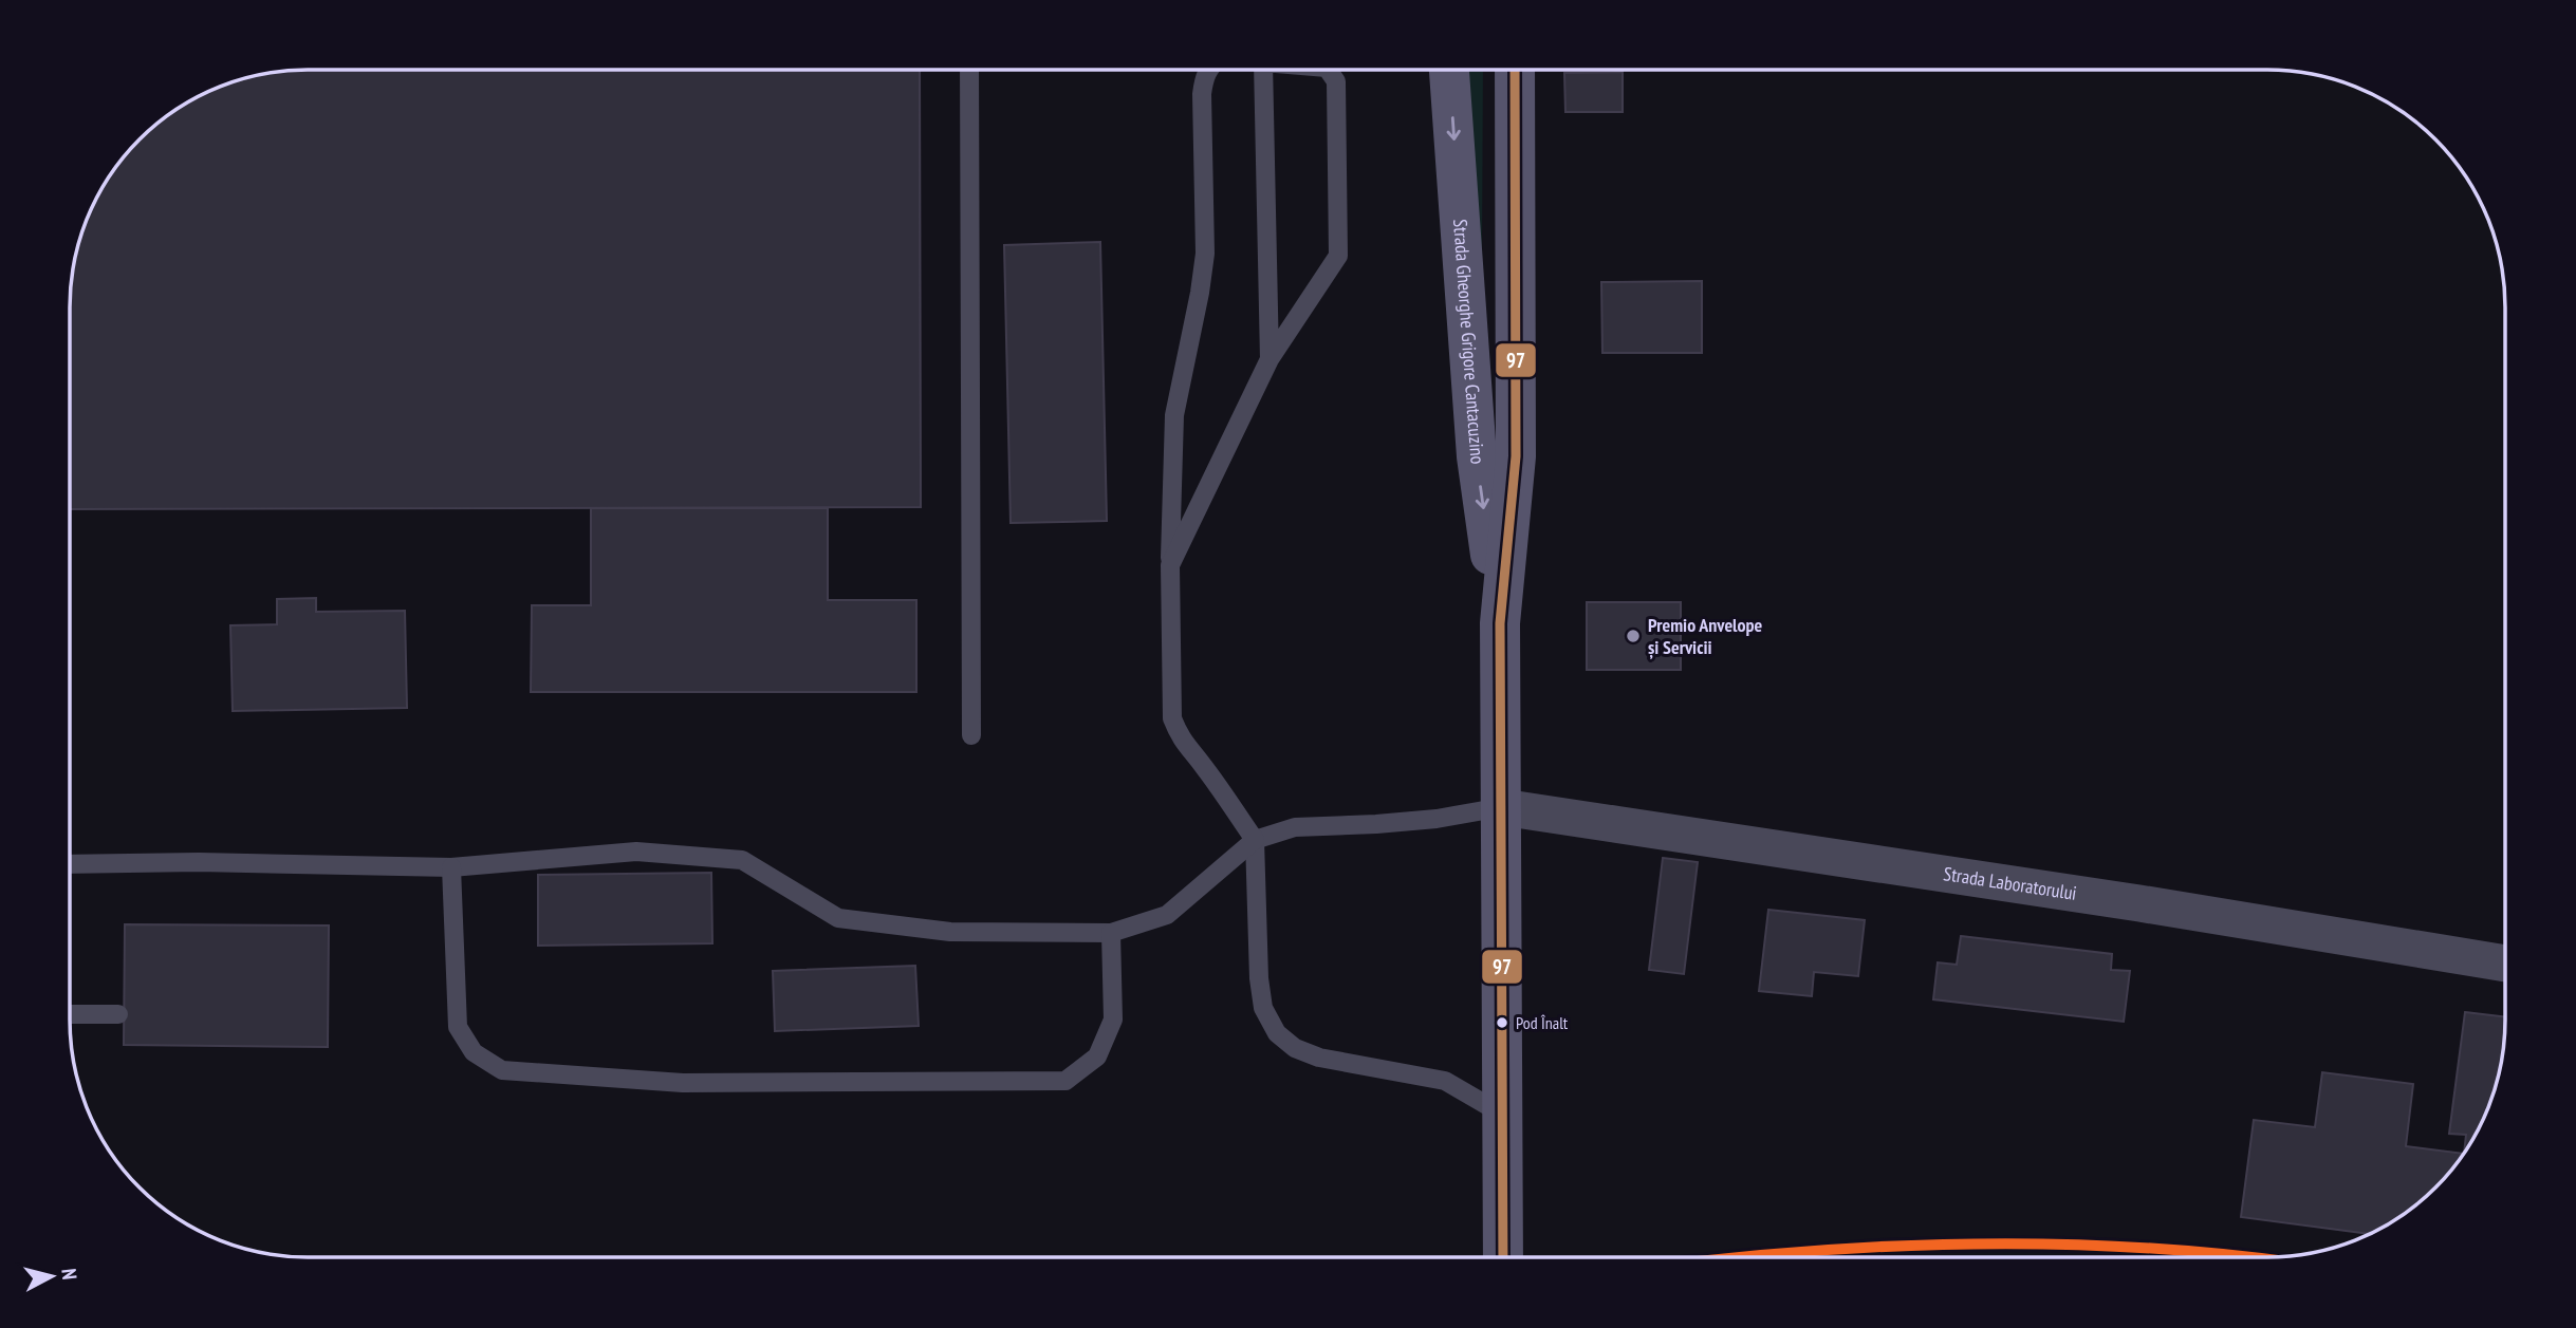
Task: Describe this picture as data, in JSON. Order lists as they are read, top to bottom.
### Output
{
  "streets": {
    "main road": ["Strada Gheorghe Grigore Cantacuzino"],
    "street": ["Strada Laboratorului"]
  },
  "crossings": [
    ["Strada Gheorghe Grigore Cantacuzino", "Strada Laboratorului"]
  ],
  "places": ["Premio Anvelope și Servicii", "Pod Înalt"],
  "lines": ["transit line 97"],
  "north": "right"
}
